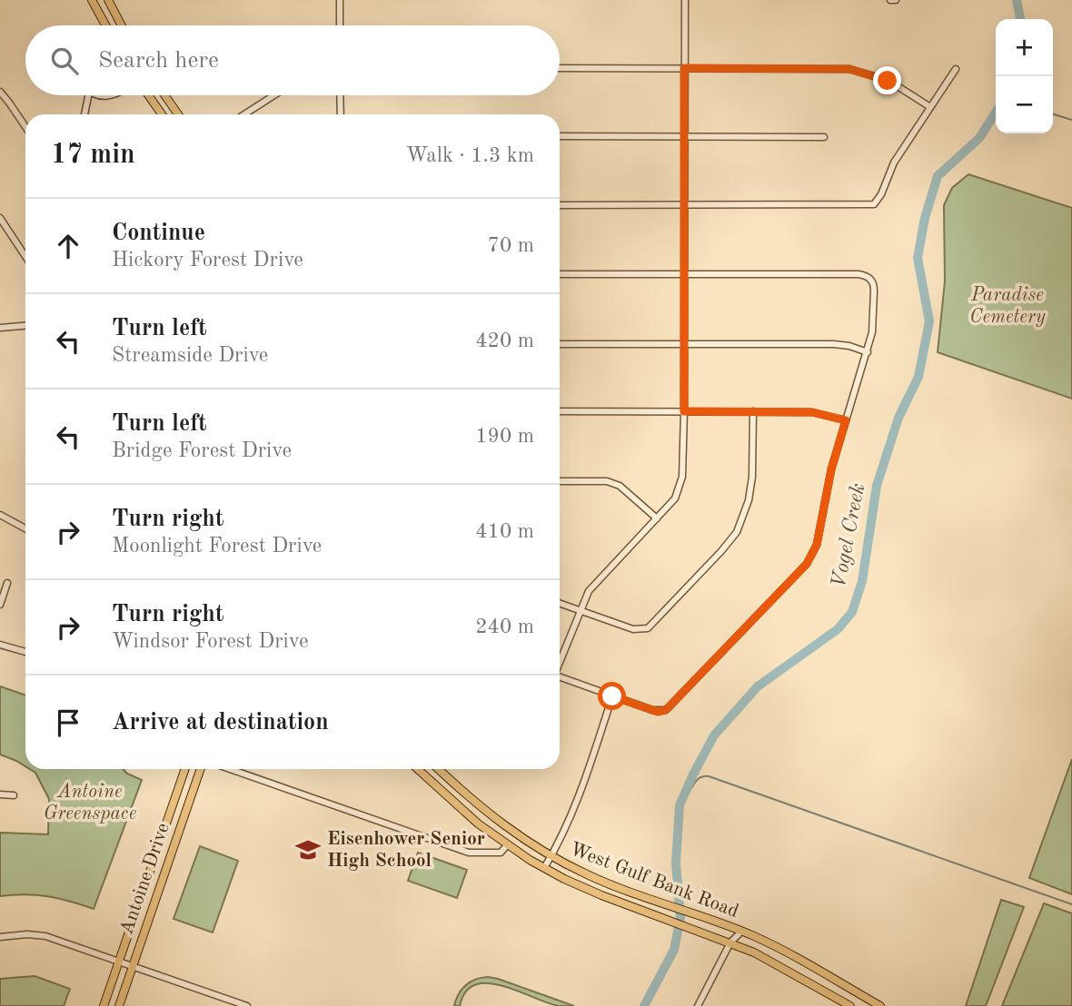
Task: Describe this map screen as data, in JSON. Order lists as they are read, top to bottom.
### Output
{
  "streets": {
    "main road": ["Antoine Drive", "West Gulf Bank Road"]
  },
  "water": ["Vogel Creek"],
  "parks": ["Paradise Cemetery", "Antoine Greenspace"],
  "places": {
    "school or university": ["Eisenhower Senior High School"]
  },
  "page": {
    "map_buttons": ["+", "−"],
    "search": "Search here",
    "heading": ["17 min", "Walk · 1.3 km"],
    "list": [
      ["Continue", "Hickory Forest Drive", "70 m"],
      ["Turn left", "Streamside Drive", "420 m"],
      ["Turn left", "Bridge Forest Drive", "190 m"],
      ["Turn right", "Moonlight Forest Drive", "410 m"],
      ["Turn right", "Windsor Forest Drive", "240 m"],
      "Arrive at destination"
    ]
  }
}
